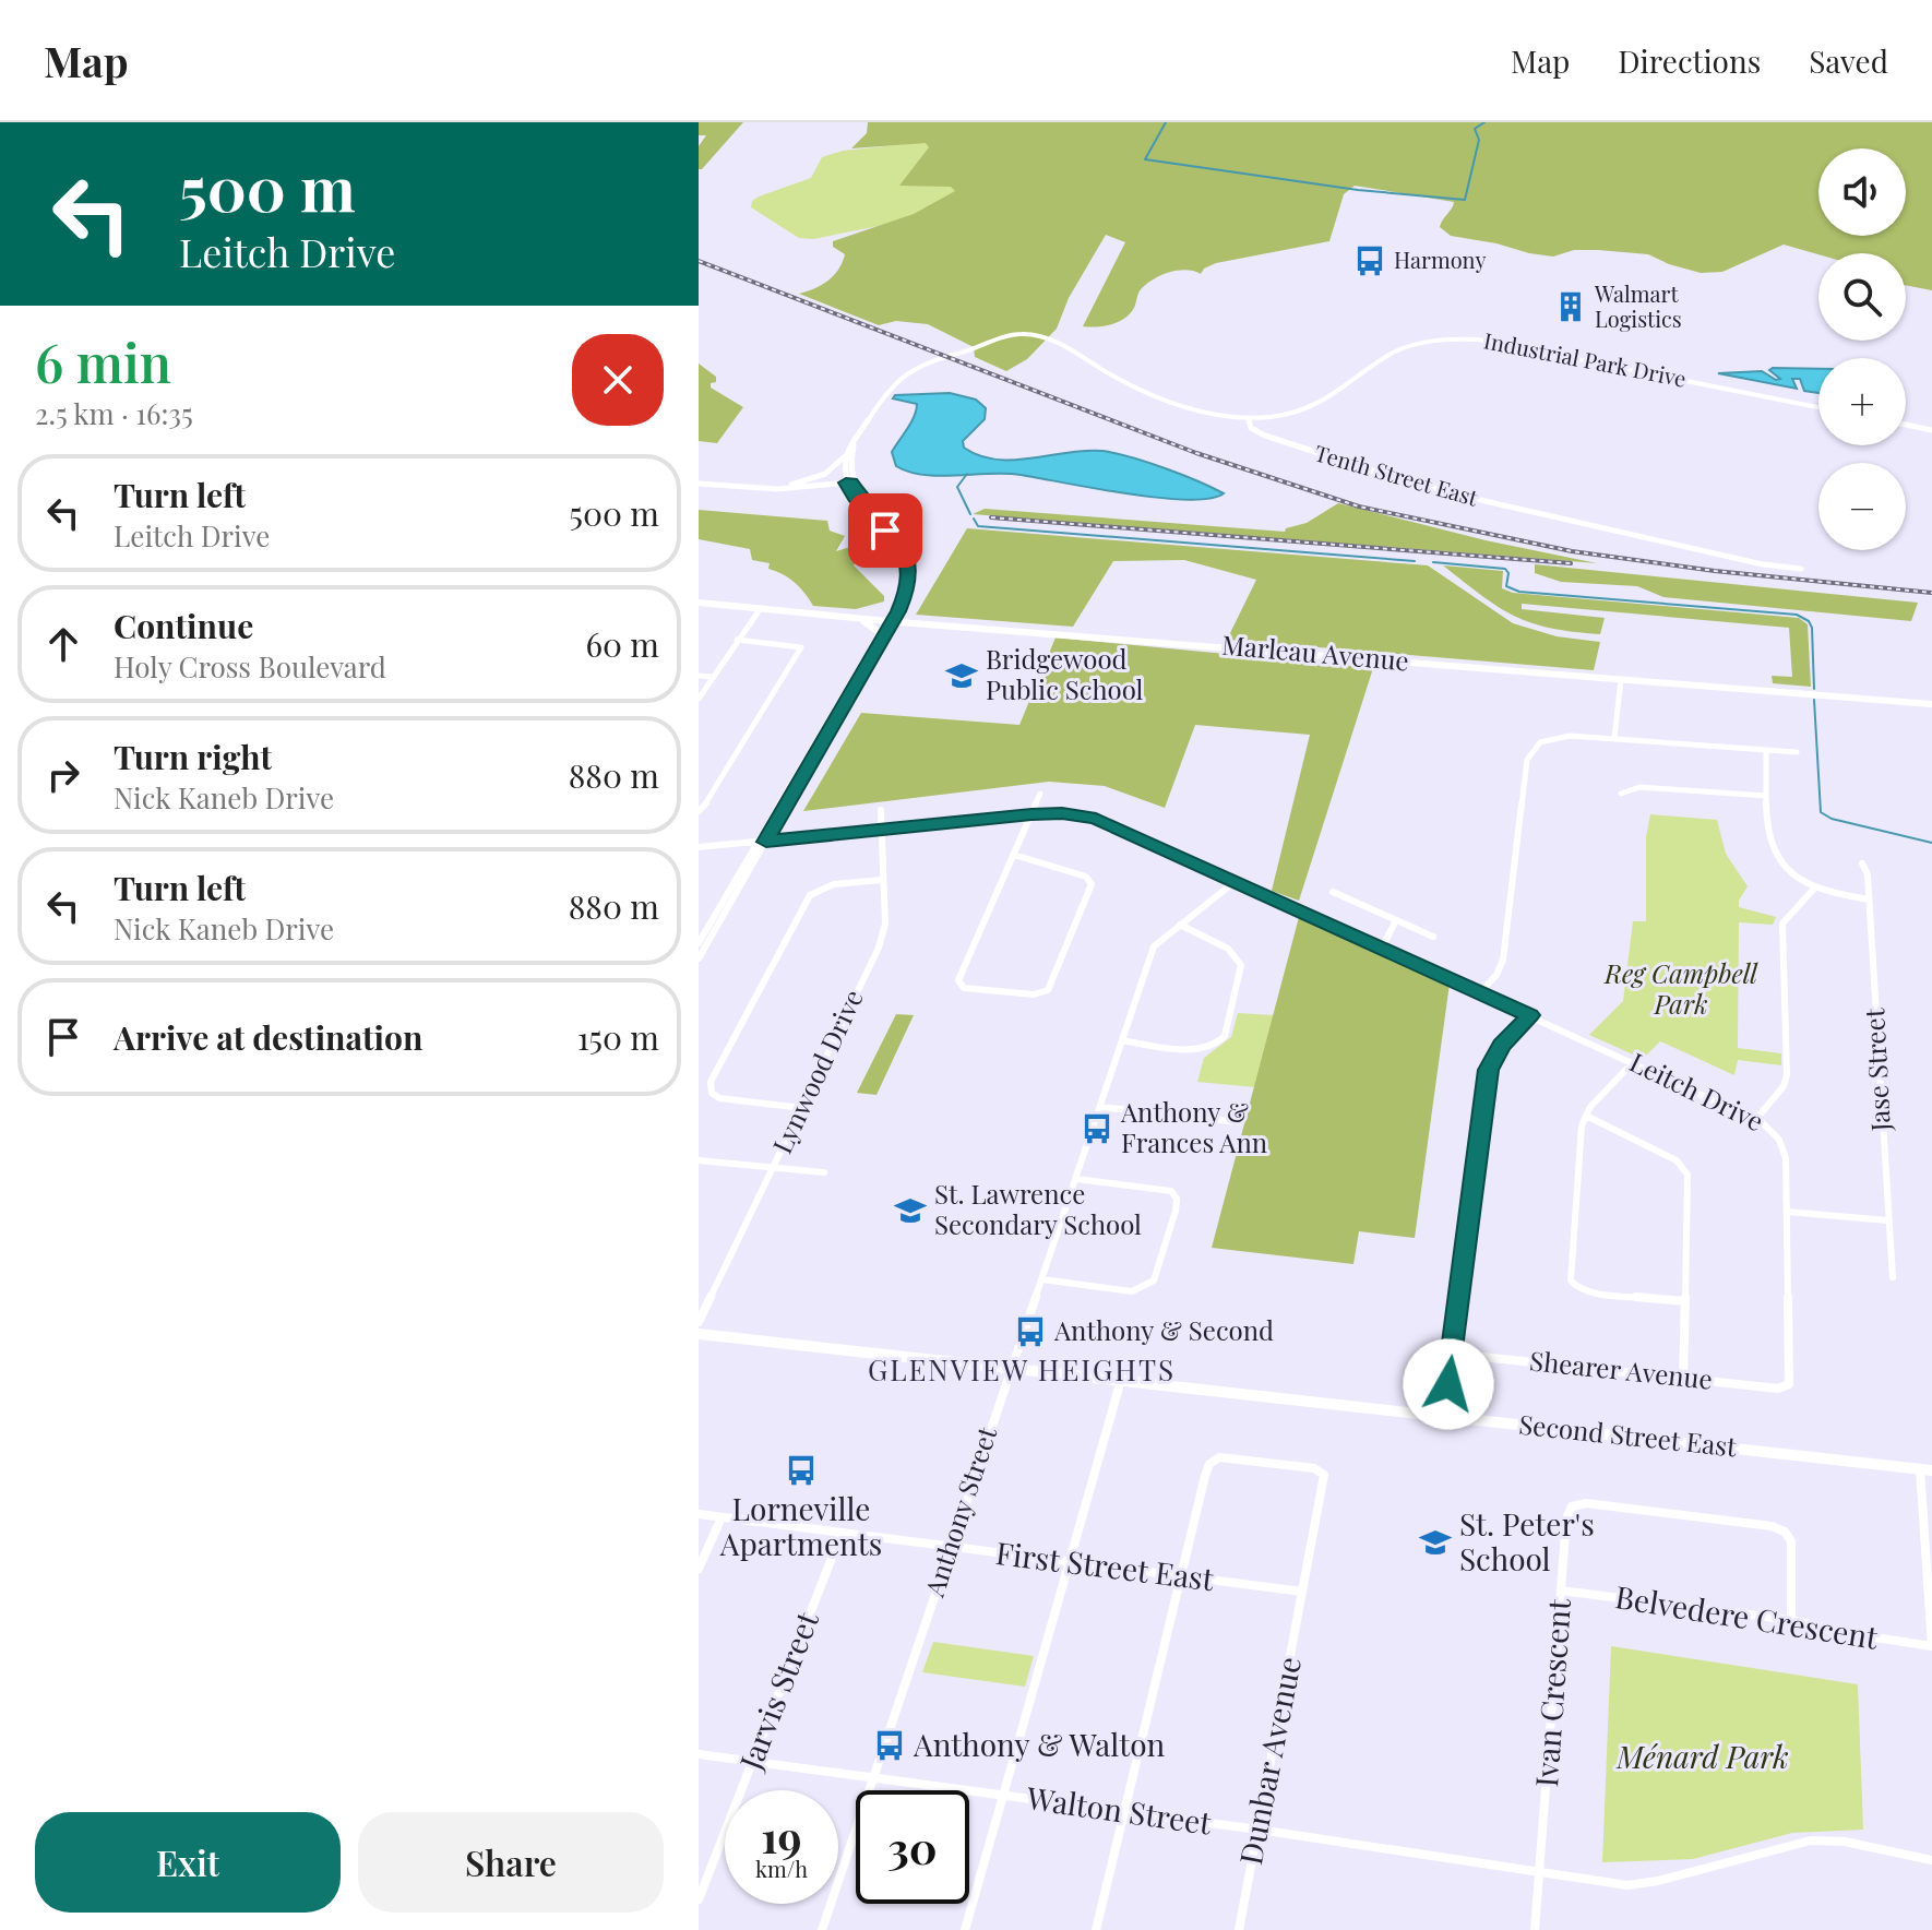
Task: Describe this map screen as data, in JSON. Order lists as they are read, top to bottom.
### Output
{
  "streets": {
    "main road": ["Marleau Avenue", "Second Street East"],
    "street": [
      "Industrial Park Drive",
      "Tenth Street East",
      "Jase Street",
      "Lynwood Drive",
      "Leitch Drive",
      "Shearer Avenue",
      "Anthony Street",
      "First Street East",
      "Belvedere Crescent",
      "Jarvis Street",
      "Ivan Crescent",
      "Dunbar Avenue",
      "Walton Street"
    ]
  },
  "crossings": [
    ["Industrial Park Drive", "Tenth Street East"],
    ["Lynwood Drive", "Leitch Drive"],
    ["Leitch Drive", "Shearer Avenue"],
    ["Leitch Drive", "Anthony Street"],
    ["Second Street East", "Anthony Street"],
    ["Anthony Street", "First Street East"],
    ["Anthony Street", "Walton Street"],
    ["First Street East", "Jarvis Street"],
    ["First Street East", "Dunbar Avenue"],
    ["Belvedere Crescent", "Ivan Crescent"],
    ["Jarvis Street", "Walton Street"],
    ["Ivan Crescent", "Walton Street"],
    ["Dunbar Avenue", "Walton Street"]
  ],
  "districts": ["GLENVIEW HEIGHTS"],
  "parks": ["Reg Campbell Park", "Ménard Park"],
  "places": {
    "bus stop": [
      "Harmony",
      "Anthony & Frances Ann",
      "Anthony & Second",
      "Lorneville Apartments",
      "Anthony & Walton"
    ],
    "building": ["Walmart Logistics"],
    "school or university": ["Bridgewood Public School", "St. Lawrence Secondary School", "St. Peter's School"]
  },
  "page": {
    "header": "Map",
    "nav": ["Map", "Directions", "Saved"],
    "turn": ["500 m", "Leitch Drive"],
    "map_buttons": ["+", "−"],
    "heading": ["6 min", "2.5 km · 16:35"],
    "list": [
      {
        "name": "Turn left",
        "note": "Leitch Drive",
        "value": "500 m"
      },
      {
        "name": "Continue",
        "note": "Holy Cross Boulevard",
        "value": "60 m"
      },
      {
        "name": "Turn right",
        "note": "Nick Kaneb Drive",
        "value": "880 m"
      },
      {
        "name": "Turn left",
        "note": "Nick Kaneb Drive",
        "value": "880 m"
      },
      {
        "name": "Arrive at destination",
        "value": "150 m"
      }
    ],
    "speed": "19 km/h",
    "limit": "30",
    "buttons": ["Exit", "Share"]
  }
}
